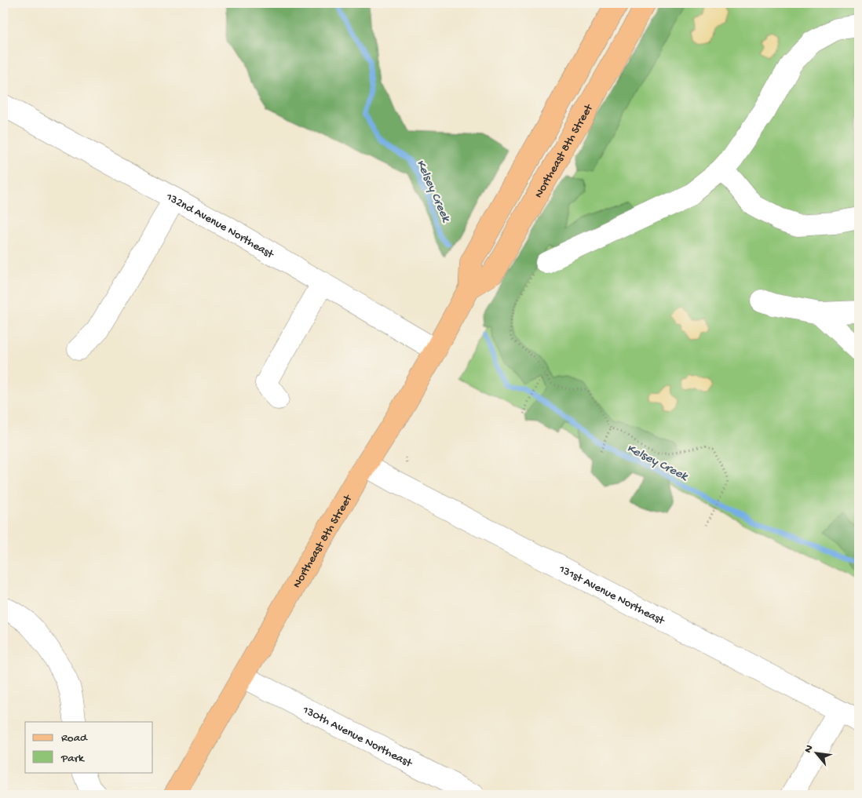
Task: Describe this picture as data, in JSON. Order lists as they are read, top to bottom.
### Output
{
  "streets": {
    "main road": ["Northeast 8th Street"],
    "street": ["132nd Avenue Northeast", "131st Avenue Northeast", "130th Avenue Northeast"]
  },
  "crossings": [
    ["Northeast 8th Street", "132nd Avenue Northeast"],
    ["Northeast 8th Street", "131st Avenue Northeast"],
    ["Northeast 8th Street", "130th Avenue Northeast"]
  ],
  "water": ["Kelsey Creek"],
  "legend": ["Road", "Park"],
  "north": "top left"
}
